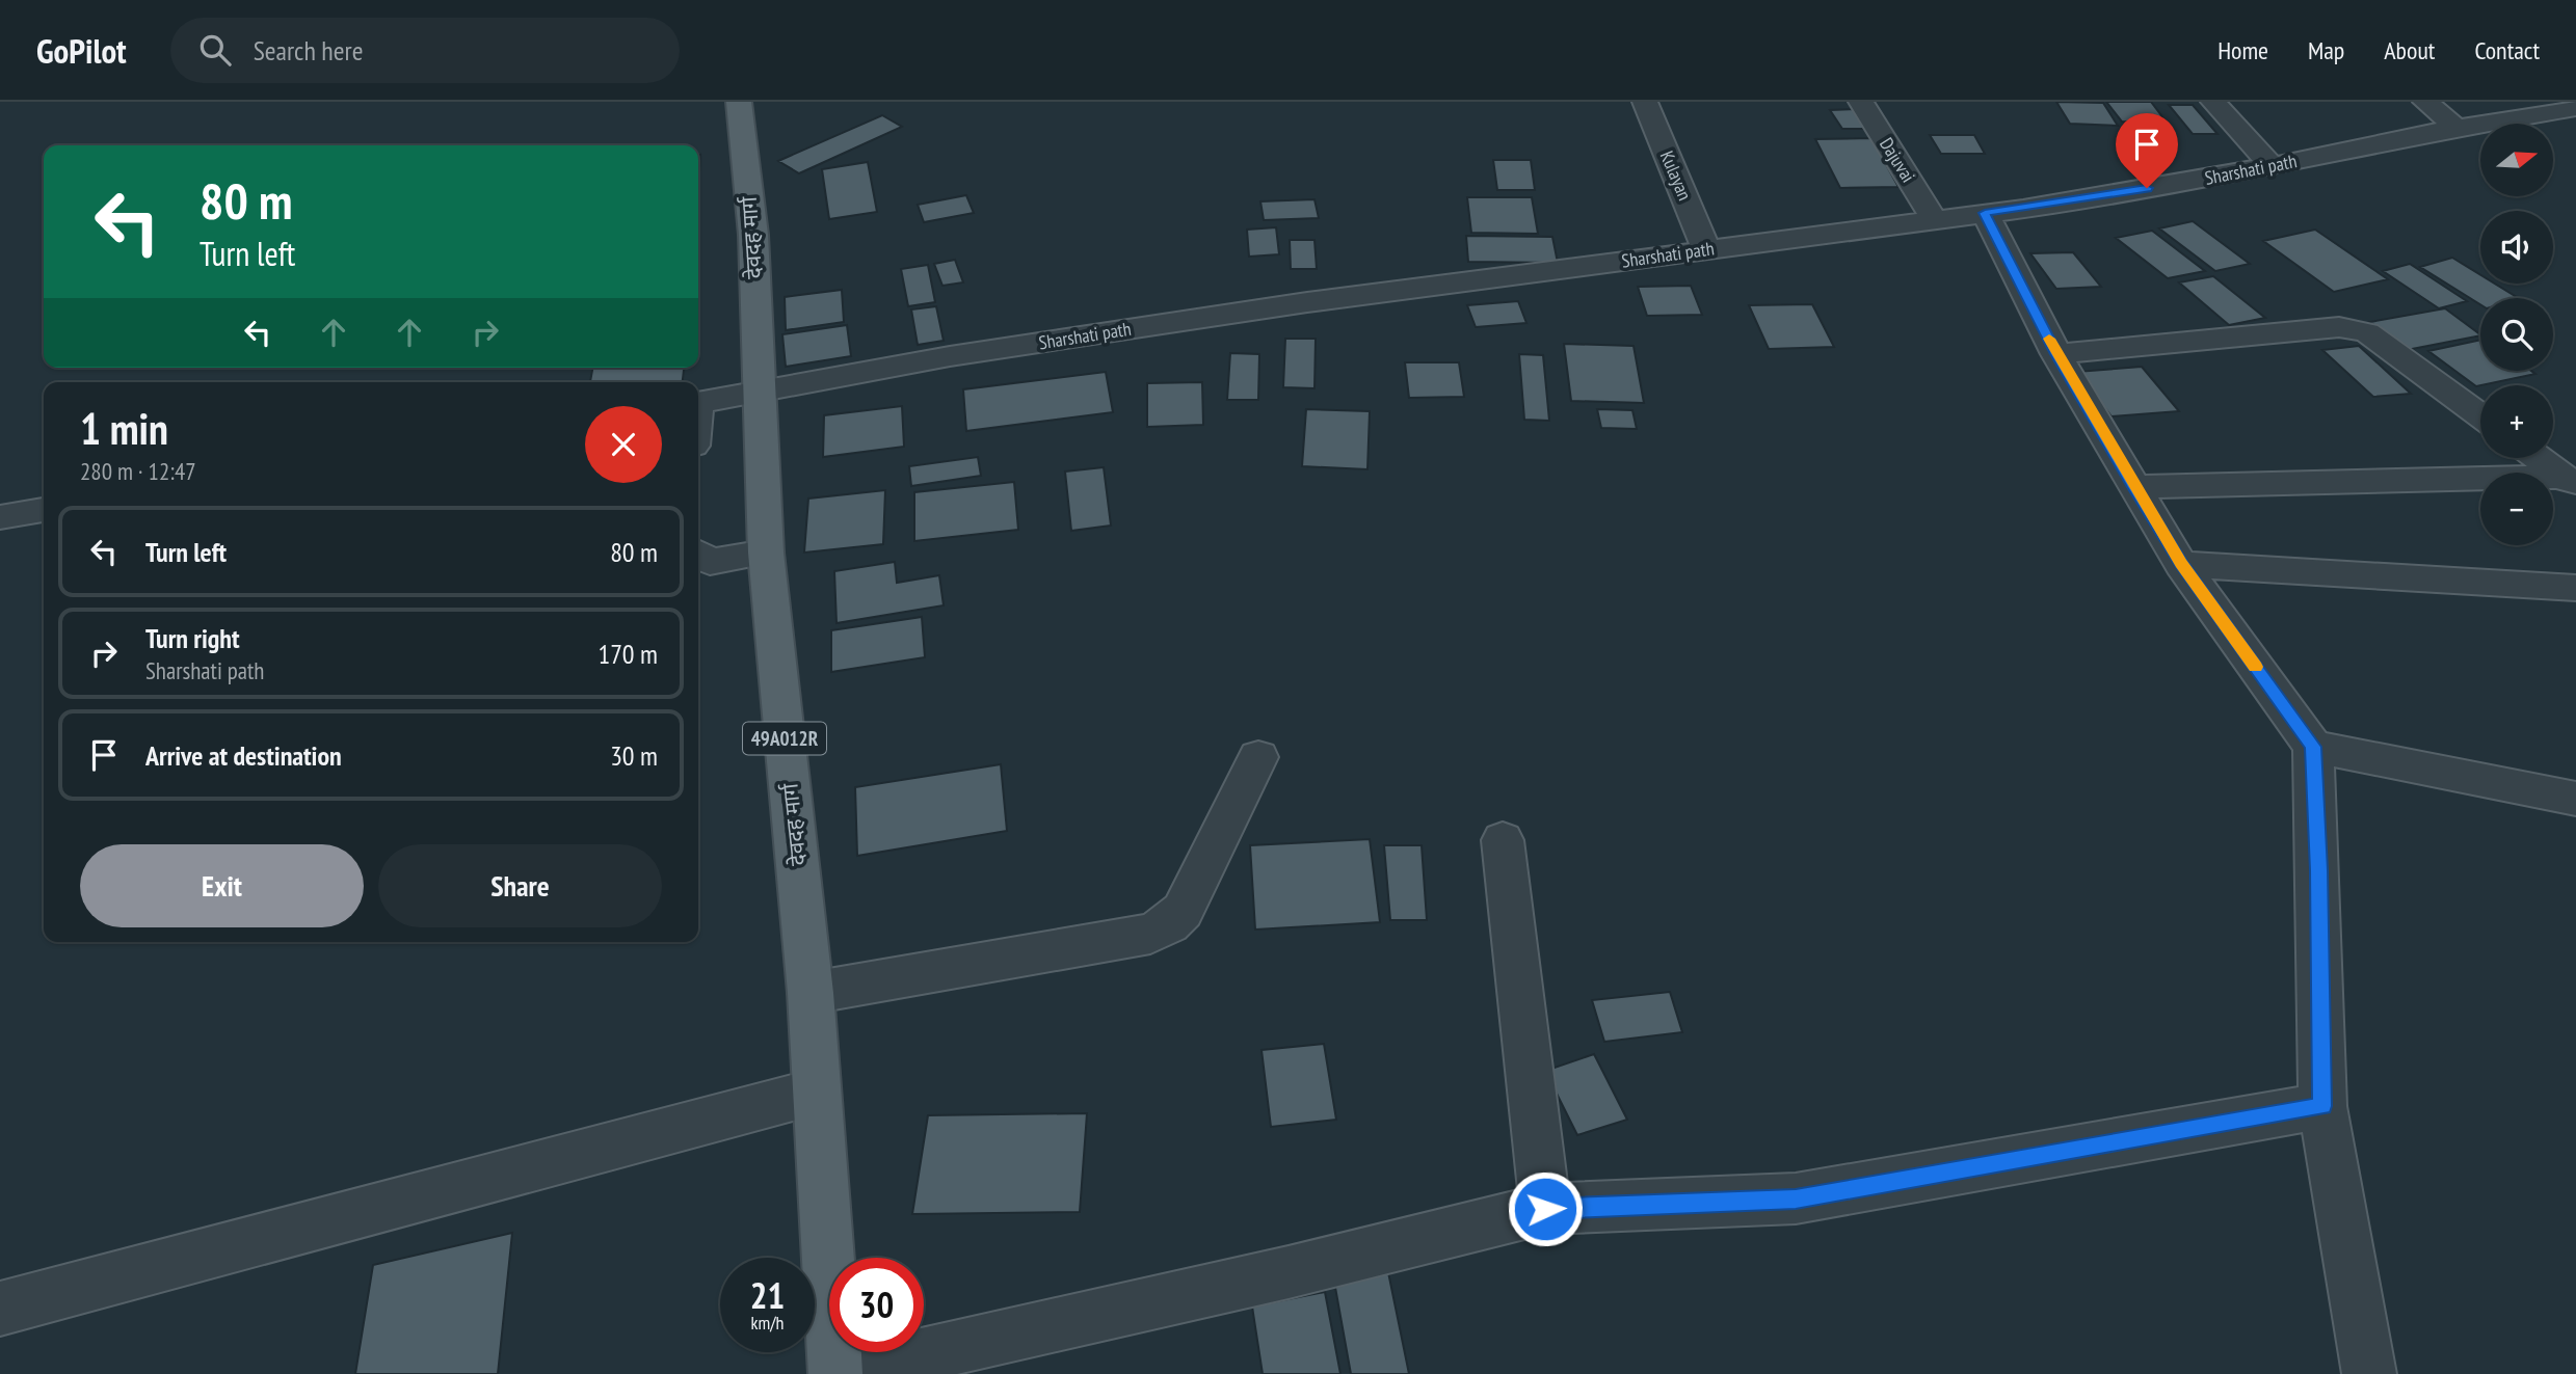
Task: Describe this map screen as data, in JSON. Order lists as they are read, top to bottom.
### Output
{
  "streets": {
    "main road": ["देवदह मार्ग", "49A012R"],
    "street": ["Dajuvai", "Sharshati path", "Kulayan"]
  },
  "crossings": [
    ["Dajuvai", "Sharshati path"],
    ["Sharshati path", "Kulayan"],
    ["Sharshati path", "देवदह मार्ग"]
  ],
  "north": "right",
  "page": {
    "header": "GoPilot",
    "search": "Search here",
    "nav": [
      "Home",
      "Map",
      "About",
      "Contact"
    ],
    "map_buttons": ["+", "−"],
    "turn": ["80 m", "Turn left"],
    "heading": ["1 min", "280 m · 12:47"],
    "list": [
      {
        "name": "Turn left",
        "value": "80 m"
      },
      {
        "name": "Turn right",
        "note": "Sharshati path",
        "value": "170 m"
      },
      {
        "name": "Arrive at destination",
        "value": "30 m"
      }
    ],
    "buttons": ["Exit", "Share"],
    "speed": "21 km/h",
    "limit": "30"
  }
}
